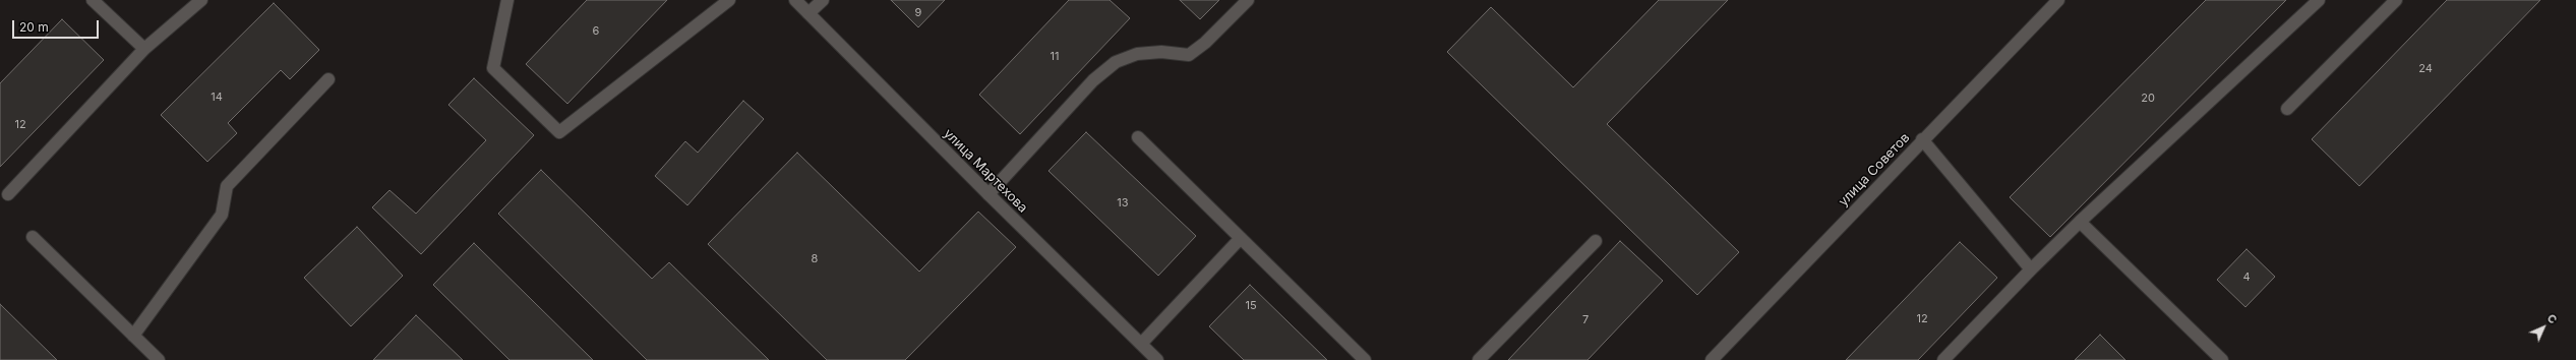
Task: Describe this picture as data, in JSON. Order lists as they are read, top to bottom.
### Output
{
  "streets": {
    "street": ["улица Советов", "улица Мартехова"]
  },
  "house_numbers": [
    "9",
    "6",
    "11",
    "24",
    "14",
    "20",
    "12",
    "13",
    "8",
    "4",
    "15",
    "12",
    "7"
  ],
  "scale_bar": "20 m",
  "north": "top right"
}
